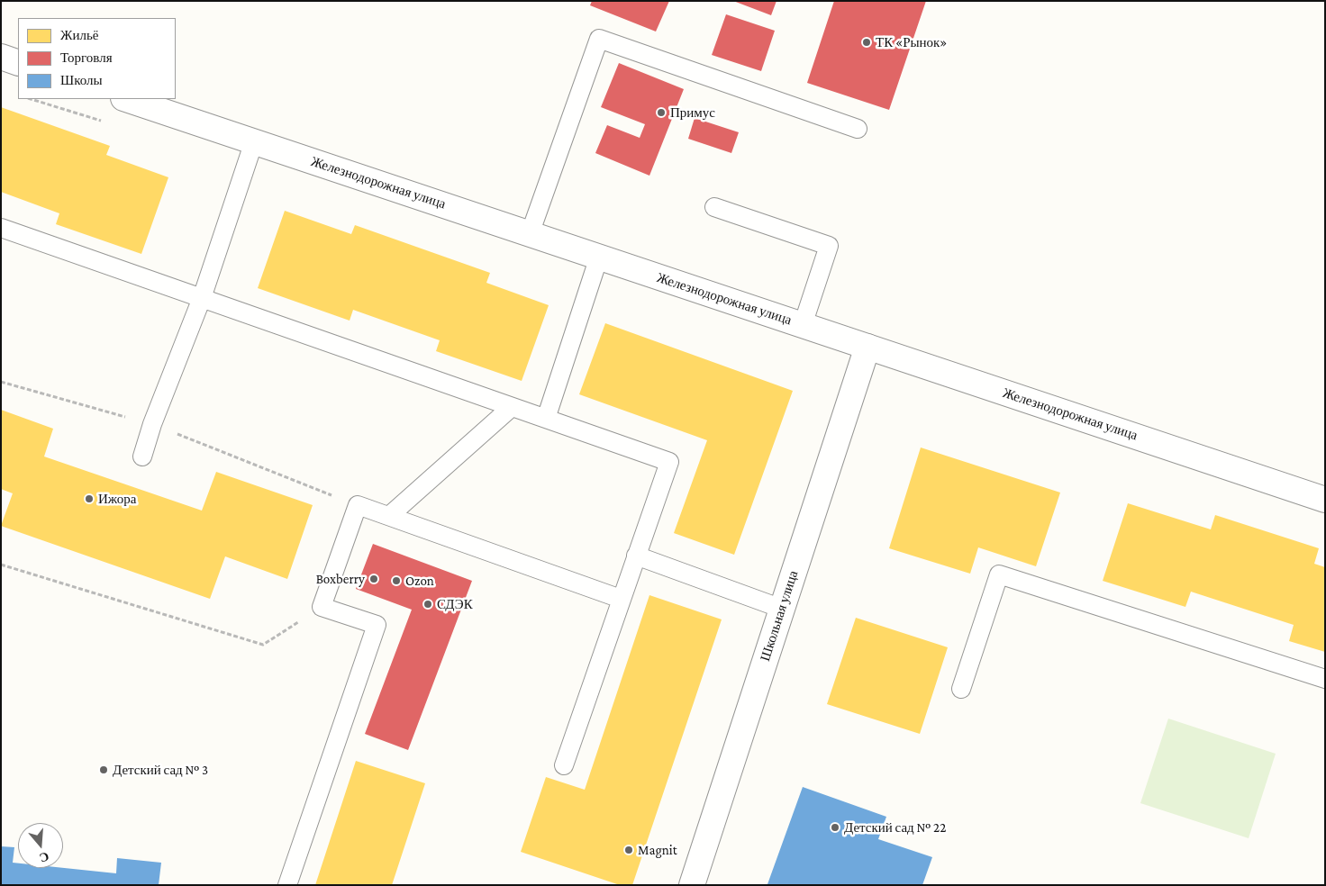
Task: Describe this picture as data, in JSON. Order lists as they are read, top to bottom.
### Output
{
  "streets": {
    "street": ["Железнодорожная улица", "Школьная улица"]
  },
  "crossings": [
    ["Железнодорожная улица", "Школьная улица"]
  ],
  "places": [
    "ТК «Рынок»",
    "Примус",
    "Ижора",
    "Boxberry",
    "Ozon",
    "СДЭК",
    "Детский сад № 3",
    "Детский сад № 22",
    "Magnit"
  ],
  "legend": ["Жильё", "Торговля", "Школы"],
  "north": "bottom"
}
